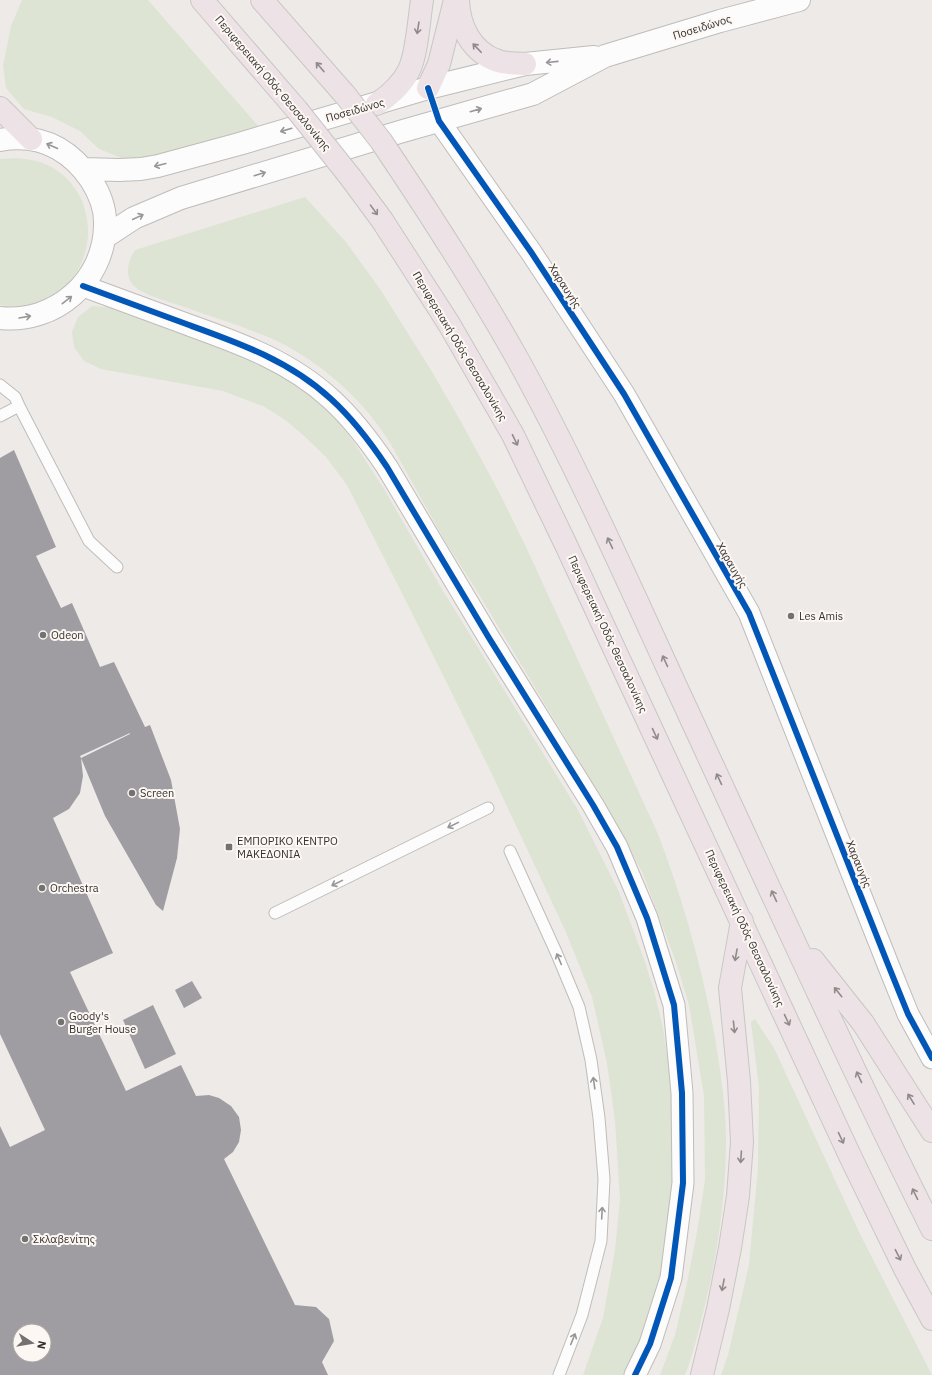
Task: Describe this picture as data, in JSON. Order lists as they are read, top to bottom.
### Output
{
  "streets": {
    "highway": ["Περιφερειακή Οδός Θεσσαλονίκης"],
    "street": ["Ποσειδώνος", "Χαραυγής"]
  },
  "crossings": [
    ["Ποσειδώνος", "Χαραυγής"]
  ],
  "places": {
    "other": [
      "Les Amis",
      "Odeon",
      "Screen",
      "Orchestra",
      "Goody's Burger House",
      "Σκλαβενίτης"
    ],
    "transit": ["ΕΜΠΟΡΙΚΟ ΚΕΝΤΡΟ ΜΑΚΕΔΟΝΙΑ"]
  },
  "north": "right"
}
